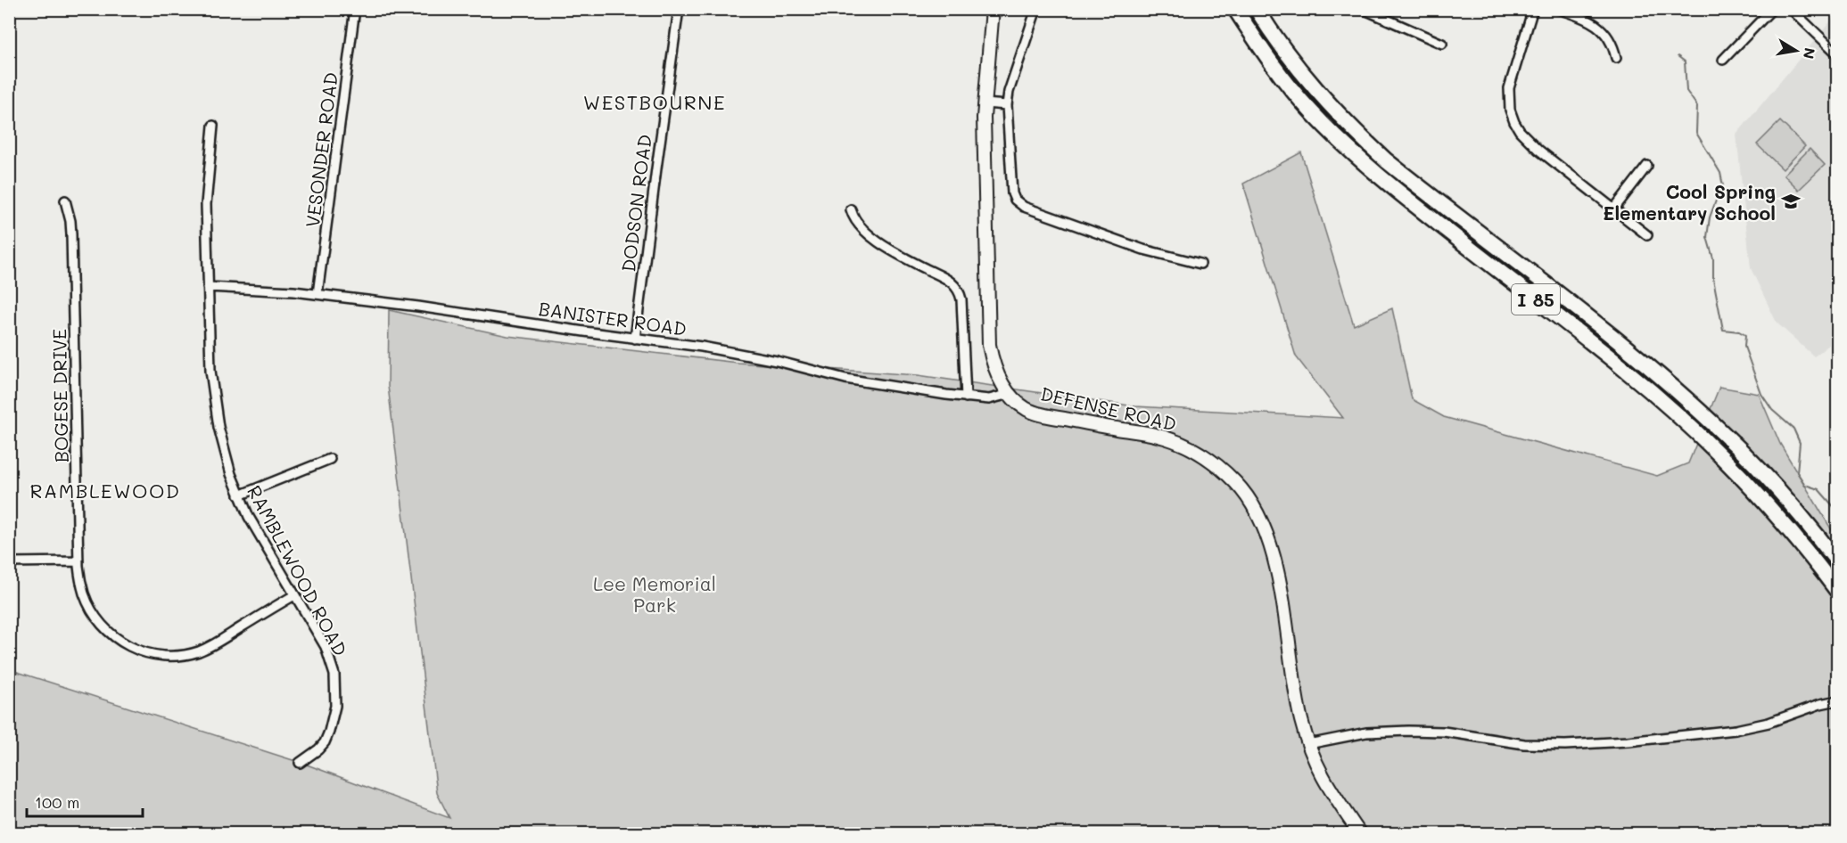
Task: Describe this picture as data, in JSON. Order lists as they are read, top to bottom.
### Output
{
  "streets": {
    "highway": ["I 85"],
    "street": [
      "VESONDER ROAD",
      "DODSON ROAD",
      "BANISTER ROAD",
      "BOGESE DRIVE",
      "DEFENSE ROAD",
      "RAMBLEWOOD ROAD"
    ]
  },
  "crossings": [
    ["VESONDER ROAD", "BANISTER ROAD"],
    ["DODSON ROAD", "BANISTER ROAD"],
    ["BANISTER ROAD", "DEFENSE ROAD"],
    ["BANISTER ROAD", "RAMBLEWOOD ROAD"],
    ["BOGESE DRIVE", "RAMBLEWOOD ROAD"]
  ],
  "districts": ["WESTBOURNE", "RAMBLEWOOD"],
  "parks": ["Lee Memorial Park"],
  "places": {
    "school or university": ["Cool Spring Elementary School"]
  },
  "scale_bar": "100 m",
  "north": "right"
}
